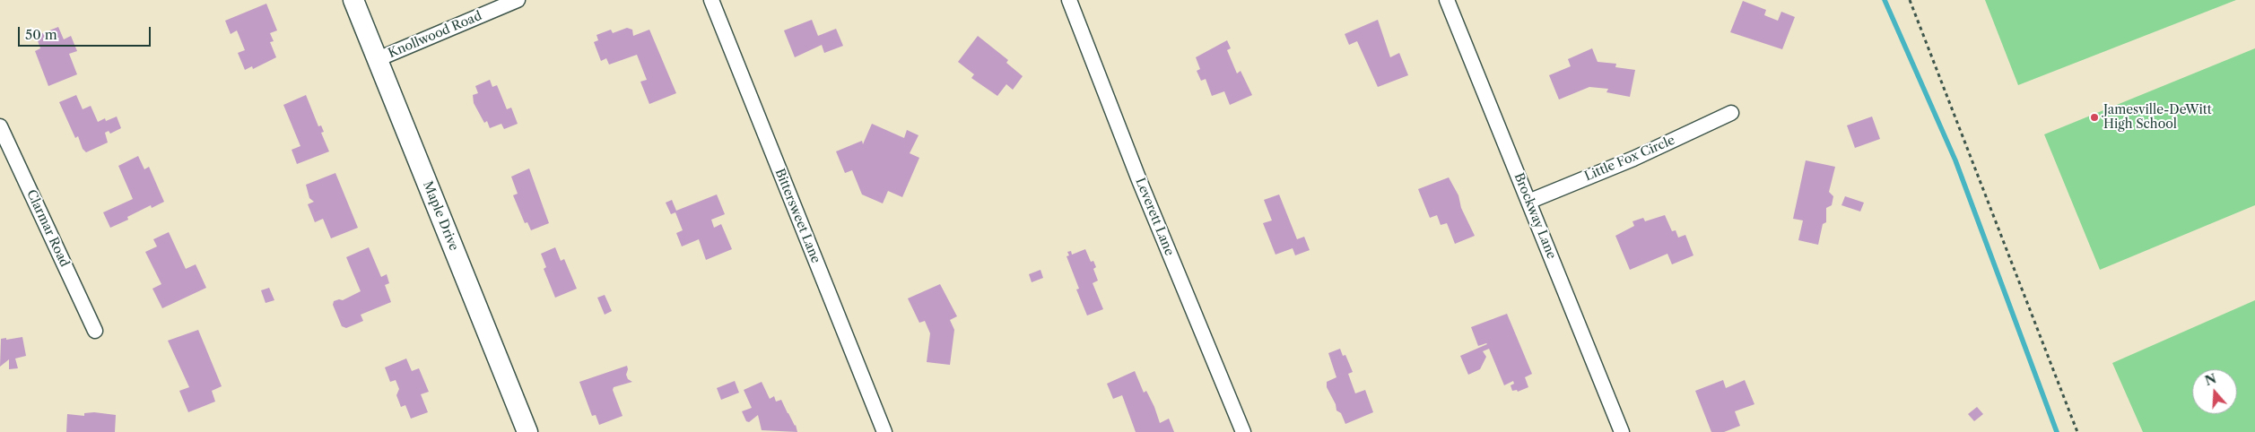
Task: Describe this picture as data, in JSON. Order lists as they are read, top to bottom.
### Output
{
  "streets": {
    "street": [
      "Knollwood Road",
      "Little Fox Circle",
      "Maple Drive",
      "Bittersweet Lane",
      "Brockway Lane",
      "Leverett Lane",
      "Clarmar Road"
    ]
  },
  "crossings": [
    ["Knollwood Road", "Maple Drive"],
    ["Little Fox Circle", "Brockway Lane"]
  ],
  "places": ["Jamesville-DeWitt High School"],
  "scale_bar": "50 m",
  "north": "top"
}
